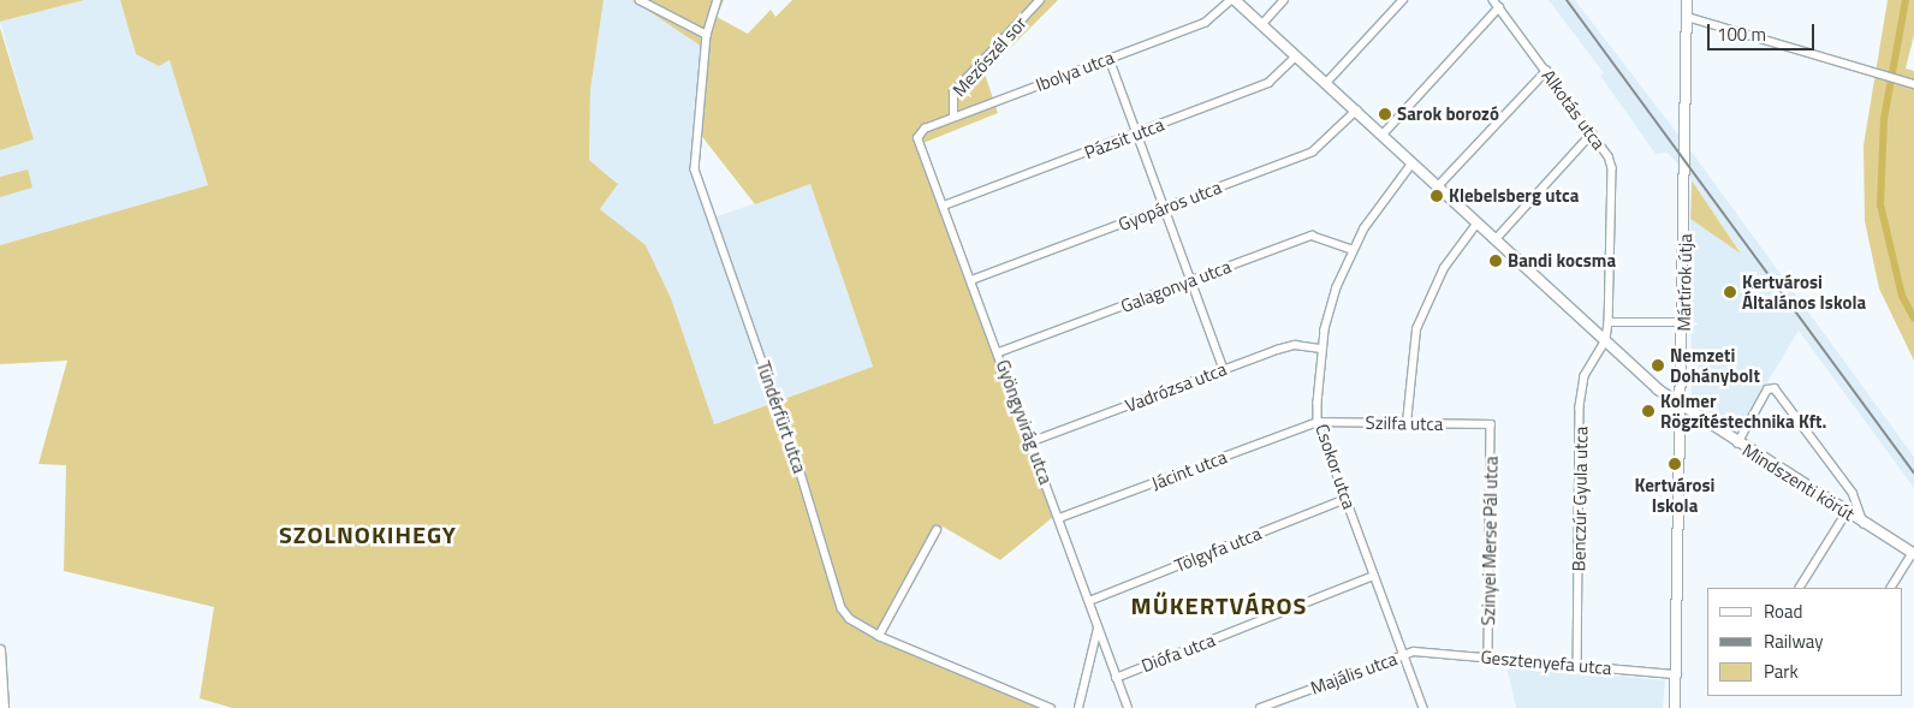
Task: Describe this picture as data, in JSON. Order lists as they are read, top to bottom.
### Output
{
  "streets": {
    "street": [
      "Mezőszél sor",
      "Ibolya utca",
      "Alkotás utca",
      "Pázsit utca",
      "Gyopáros utca",
      "Mártírok útja",
      "Galagonya utca",
      "Vadrózsa utca",
      "Tündérfürt utca",
      "Gyöngyvirág utca",
      "Szilfa utca",
      "Csokor utca",
      "Jácint utca",
      "Mindszenti körút",
      "Benczúr Gyula utca",
      "Szinyei Merse Pál utca",
      "Tölgyfa utca",
      "Diófa utca",
      "Gesztenyefa utca",
      "Majális utca"
    ]
  },
  "crossings": [
    ["Mezőszél sor", "Ibolya utca"],
    ["Ibolya utca", "Gyöngyvirág utca"],
    ["Ibolya utca", "Mindszenti körút"],
    ["Alkotás utca", "Mindszenti körút"],
    ["Alkotás utca", "Benczúr Gyula utca"],
    ["Pázsit utca", "Gyöngyvirág utca"],
    ["Pázsit utca", "Mindszenti körút"],
    ["Gyopáros utca", "Gyöngyvirág utca"],
    ["Gyopáros utca", "Mindszenti körút"],
    ["Mártírok útja", "Mindszenti körút"],
    ["Mártírok útja", "Gesztenyefa utca"],
    ["Galagonya utca", "Gyöngyvirág utca"],
    ["Galagonya utca", "Csokor utca"],
    ["Vadrózsa utca", "Gyöngyvirág utca"],
    ["Vadrózsa utca", "Csokor utca"],
    ["Gyöngyvirág utca", "Jácint utca"],
    ["Gyöngyvirág utca", "Tölgyfa utca"],
    ["Gyöngyvirág utca", "Diófa utca"],
    ["Szilfa utca", "Csokor utca"],
    ["Szilfa utca", "Jácint utca"],
    ["Szilfa utca", "Szinyei Merse Pál utca"],
    ["Csokor utca", "Jácint utca"],
    ["Csokor utca", "Mindszenti körút"],
    ["Csokor utca", "Tölgyfa utca"],
    ["Csokor utca", "Diófa utca"],
    ["Csokor utca", "Majális utca"],
    ["Mindszenti körút", "Benczúr Gyula utca"],
    ["Benczúr Gyula utca", "Gesztenyefa utca"],
    ["Szinyei Merse Pál utca", "Gesztenyefa utca"],
    ["Gesztenyefa utca", "Majális utca"]
  ],
  "districts": ["SZOLNOKIHEGY", "MŰKERTVÁROS"],
  "places": [
    "Sarok borozó",
    "Klebelsberg utca",
    "Bandi kocsma",
    "Kertvárosi Általános Iskola",
    "Nemzeti Dohánybolt",
    "Kolmer Rögzítéstechnika Kft.",
    "Kertvárosi Iskola"
  ],
  "legend": ["Road", "Railway", "Park"],
  "scale_bar": "100 m"
}
